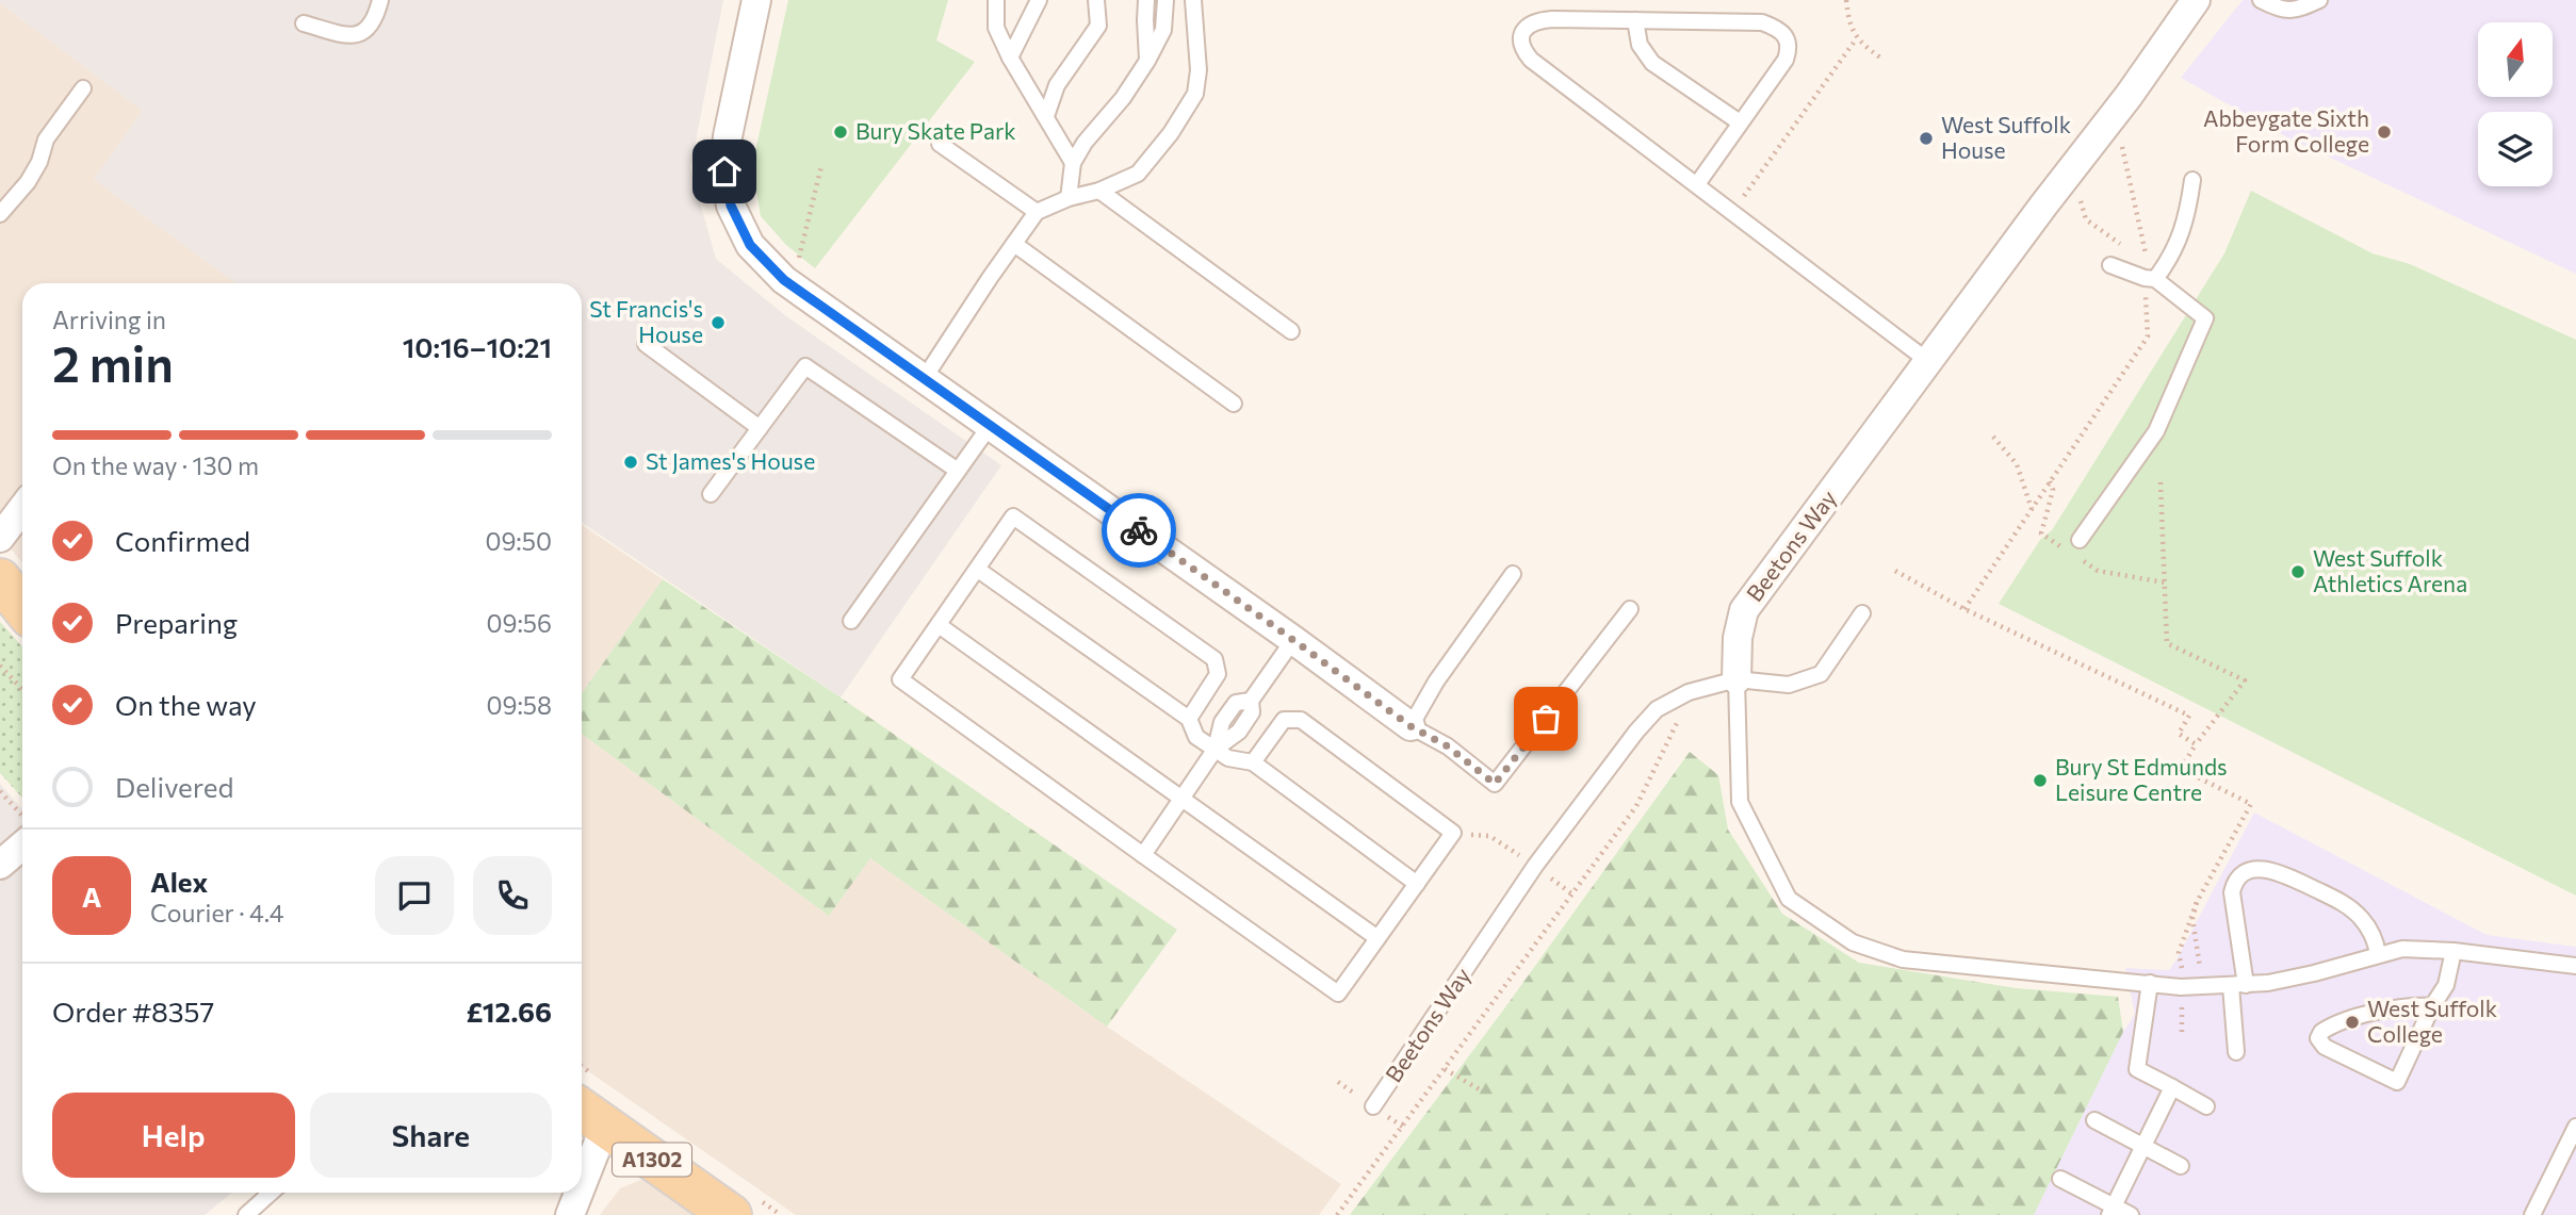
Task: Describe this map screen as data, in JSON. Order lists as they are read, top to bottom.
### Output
{
  "streets": {
    "main road": ["A1302"],
    "street": ["Beetons Way"]
  },
  "places": [
    "Bury Skate Park",
    "Abbeygate Sixth Form College",
    "West Suffolk House",
    "St Francis's House",
    "St James's House",
    "West Suffolk Athletics Arena",
    "Bury St Edmunds Leisure Centre",
    "West Suffolk College"
  ],
  "north": "top",
  "page": {
    "heading": ["2 min", "Arriving in", "10:16–10:21"],
    "panel": [
      "Alex",
      "Courier · 4.4",
      "Order #8357",
      "£12.66"
    ],
    "bar": "On the way · 130 m",
    "list": [
      ["Confirmed", "09:50"],
      ["Preparing", "09:56"],
      ["On the way", "09:58"],
      "Delivered"
    ],
    "round": "A",
    "buttons": ["Help", "Share"]
  }
}
